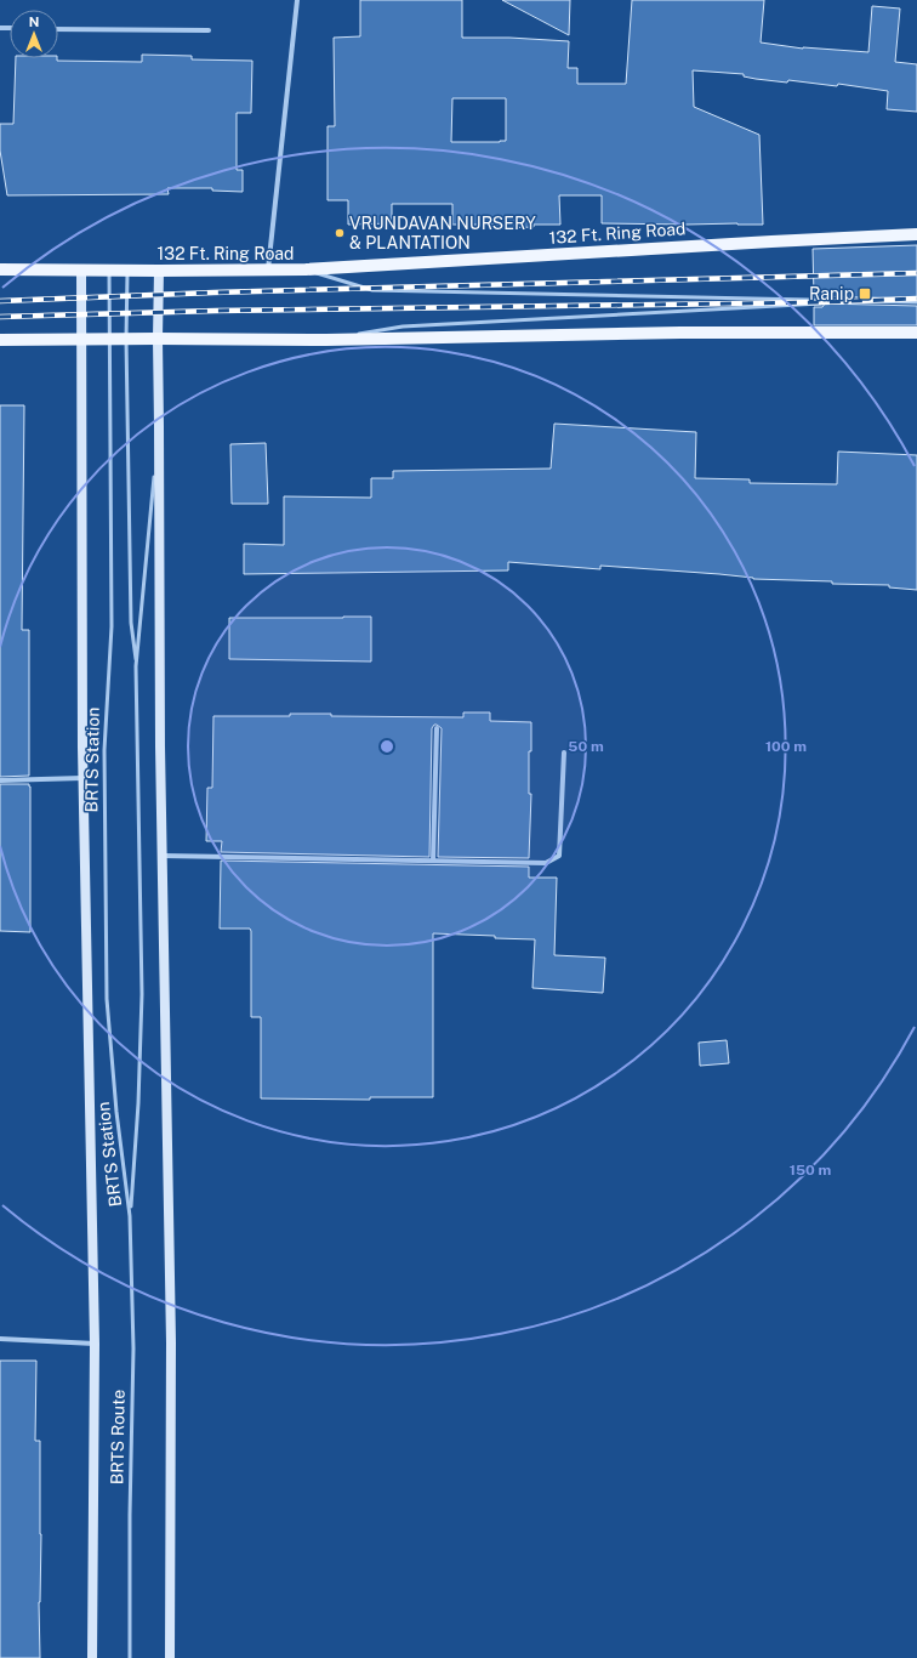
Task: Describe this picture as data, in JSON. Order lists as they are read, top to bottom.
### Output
{
  "streets": {
    "main road": ["132 Ft. Ring Road"],
    "lane": ["BRTS Station", "BRTS Route"]
  },
  "crossings": [
    ["132 Ft. Ring Road", "BRTS Station"],
    ["BRTS Station", "BRTS Route"]
  ],
  "places": {
    "other": ["VRUNDAVAN NURSERY & PLANTATION"],
    "transit": ["Ranip"]
  },
  "north": "top",
  "rings": ["50 m", "100 m", "150 m"]
}
